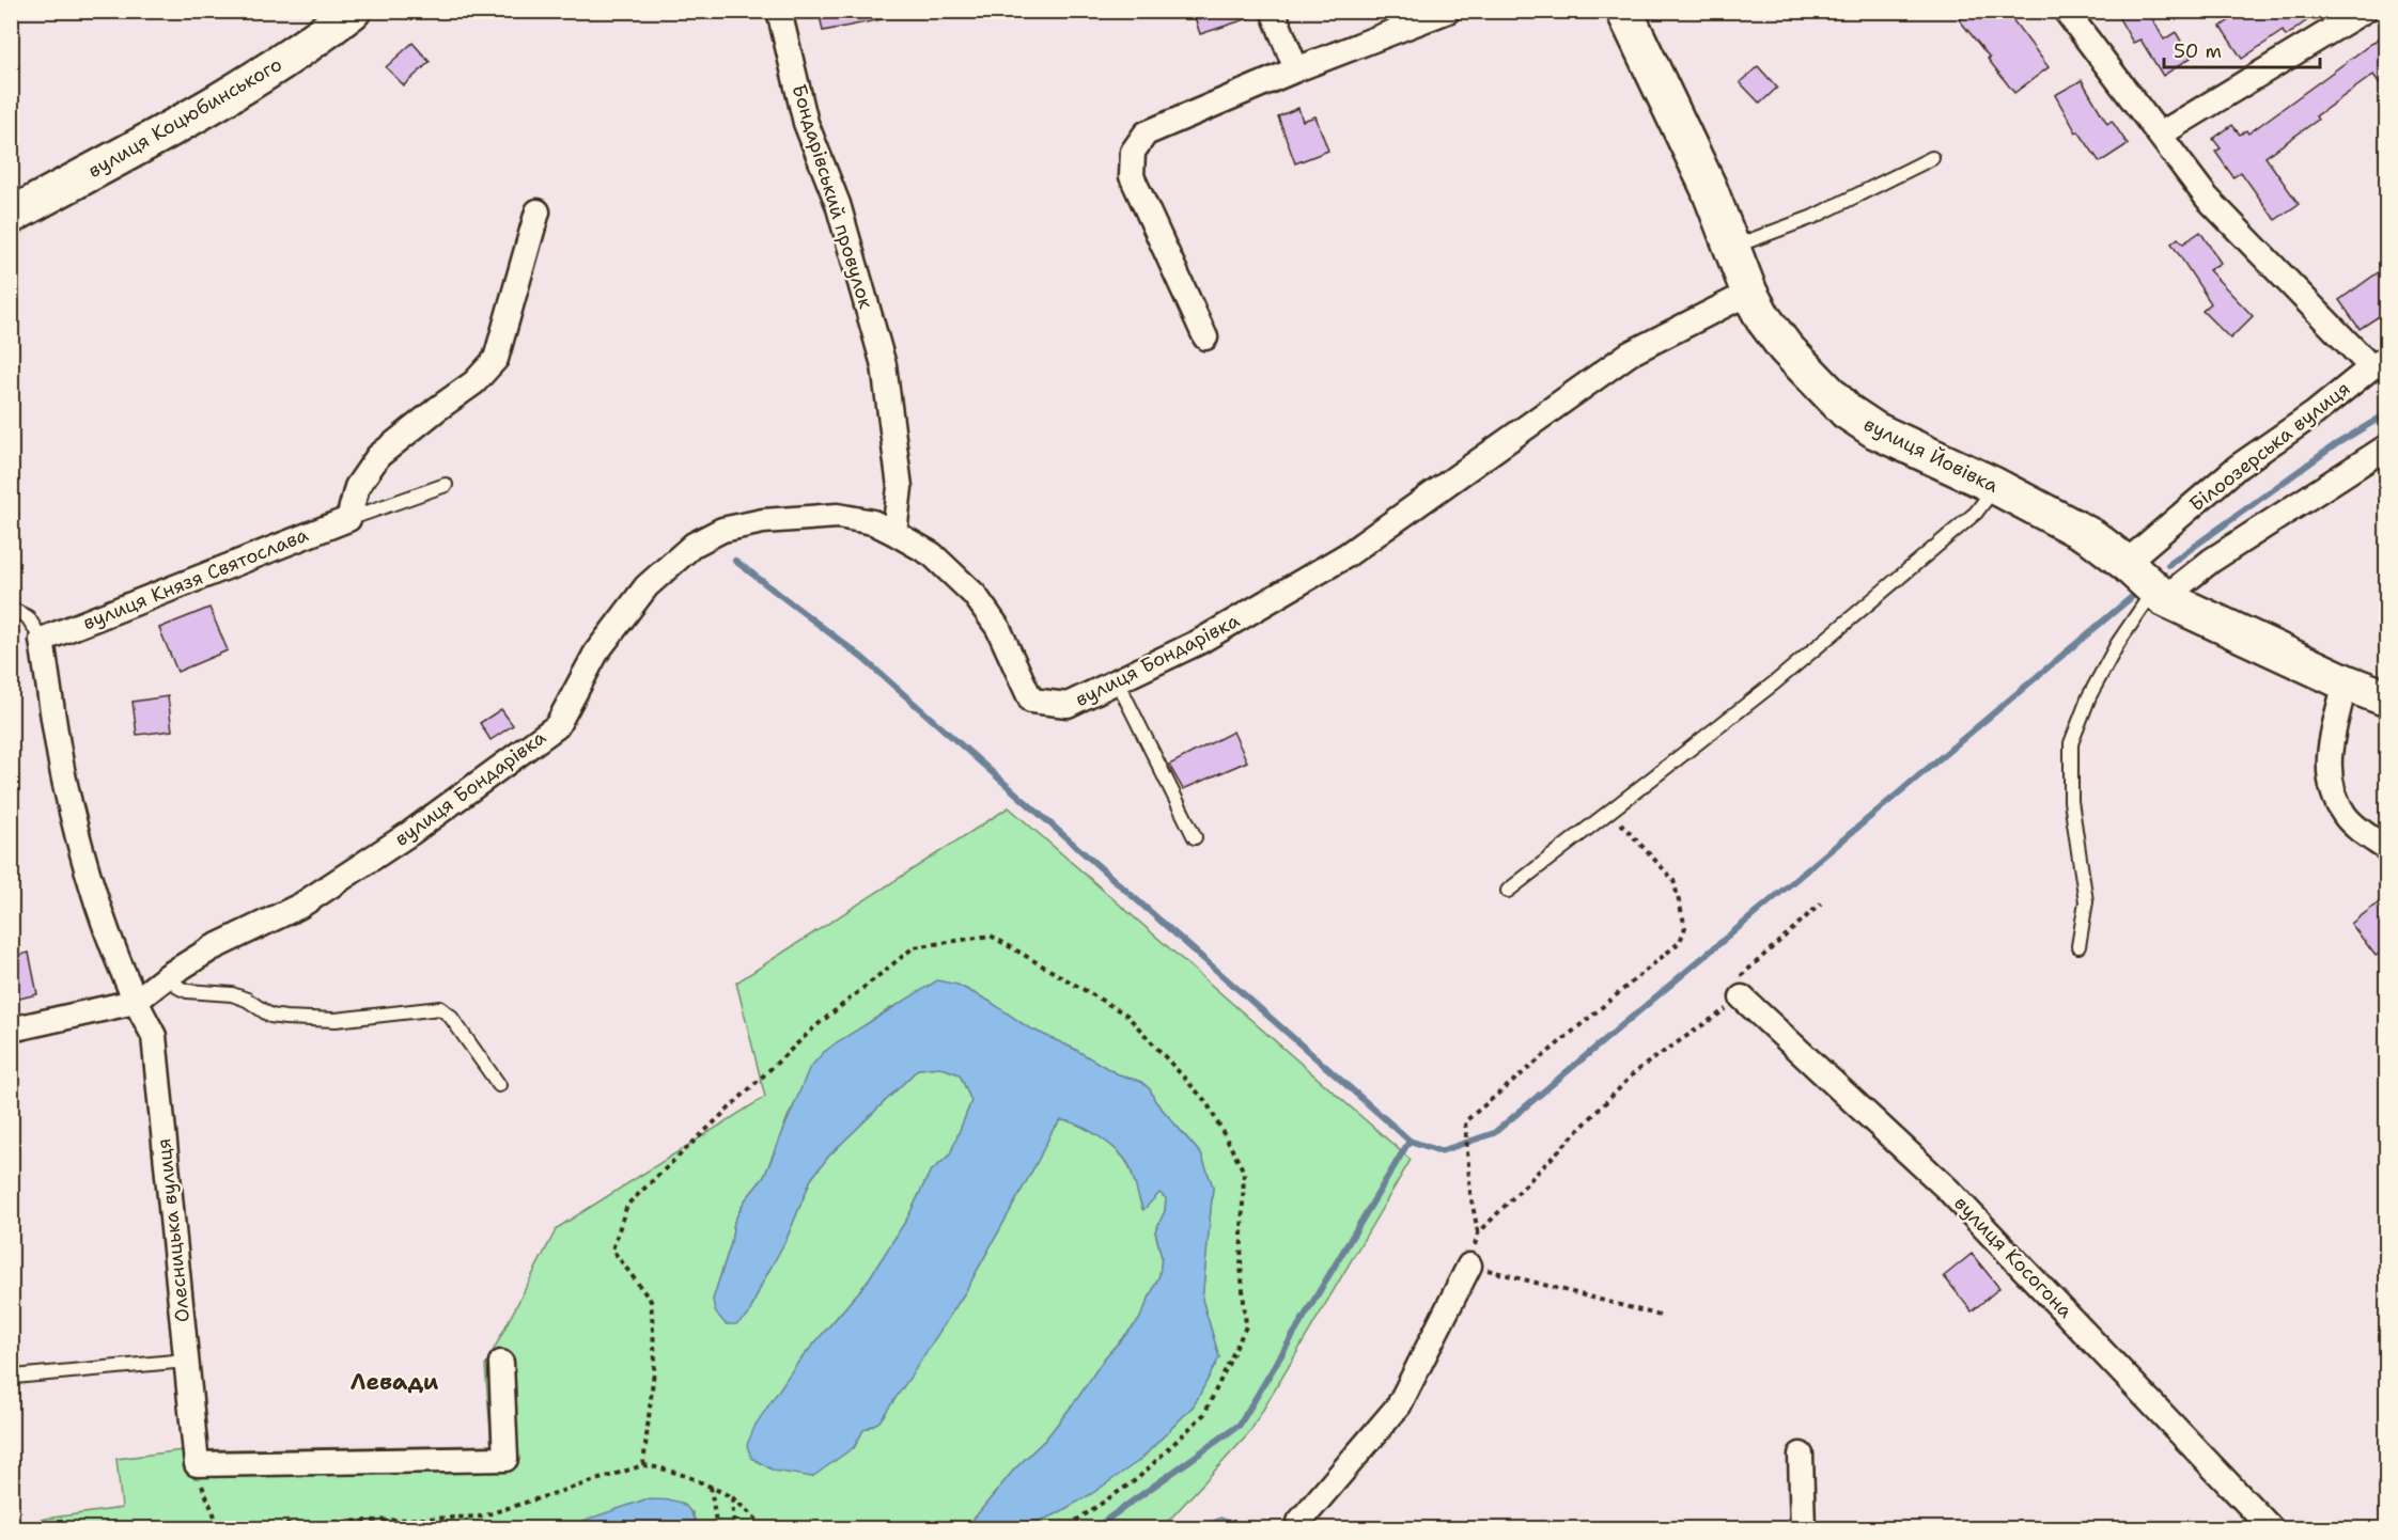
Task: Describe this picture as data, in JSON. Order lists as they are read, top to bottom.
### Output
{
  "streets": {
    "street": [
      "вулиця Коцюбинського",
      "Бондарівський провулок",
      "Білоозерська вулиця",
      "вулиця Йовівка",
      "вулиця Князя Святослава",
      "вулиця Бондарівка",
      "Олесницька вулиця",
      "вулиця Косогона"
    ]
  },
  "crossings": [
    ["Бондарівський провулок", "вулиця Бондарівка"],
    ["Білоозерська вулиця", "вулиця Йовівка"],
    ["вулиця Йовівка", "вулиця Бондарівка"],
    ["вулиця Бондарівка", "Олесницька вулиця"]
  ],
  "districts": ["Левади"],
  "scale_bar": "50 m"
}
